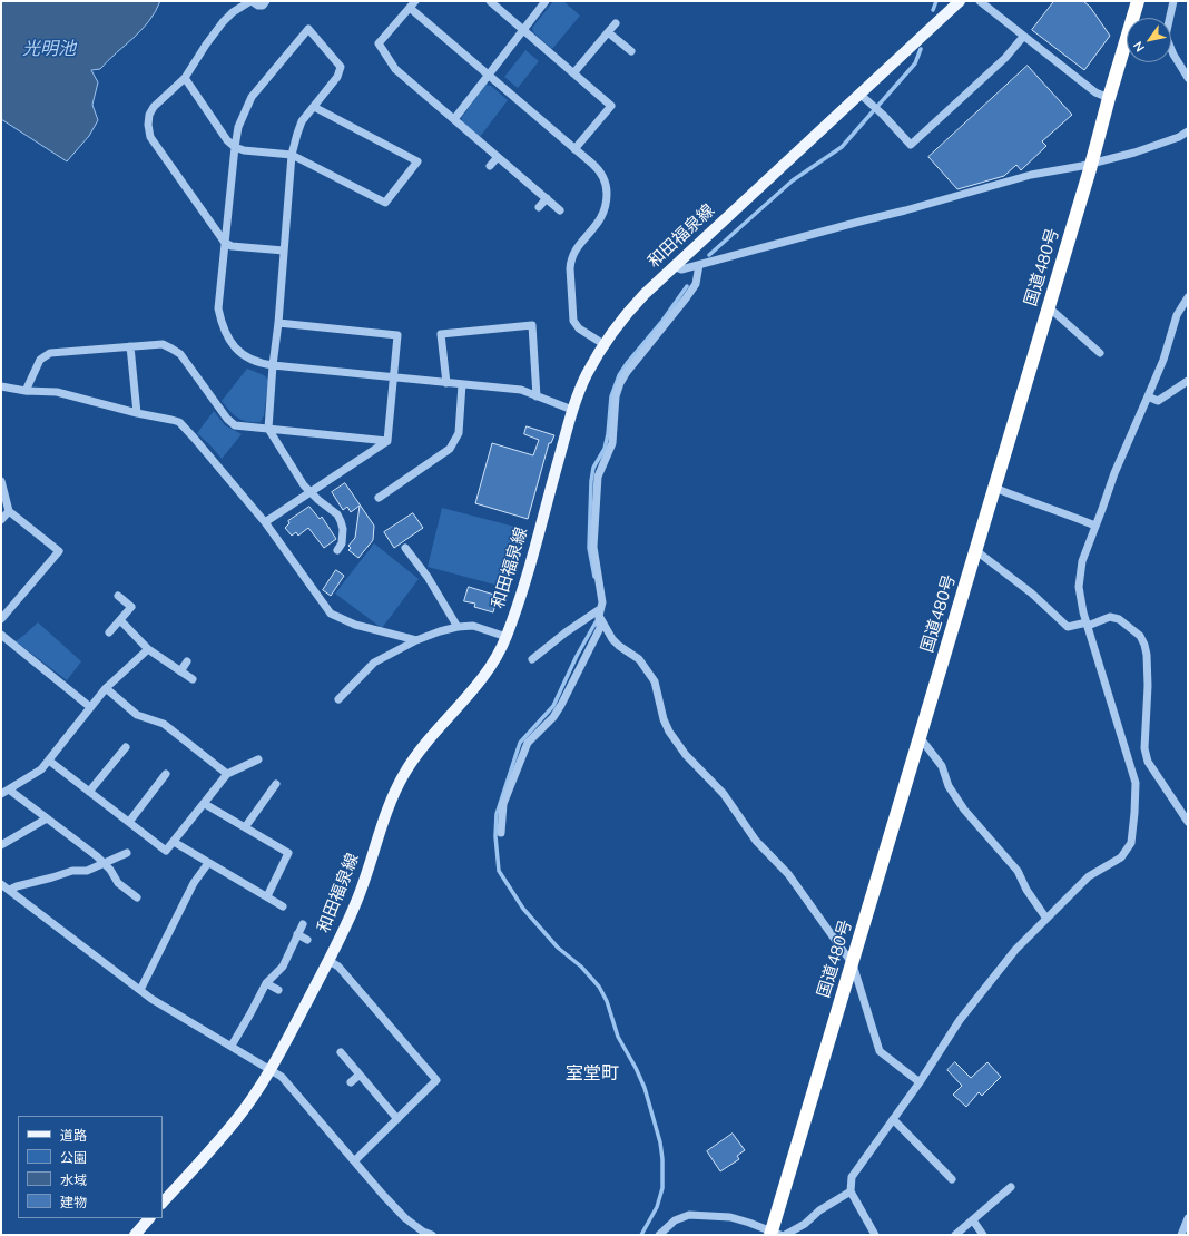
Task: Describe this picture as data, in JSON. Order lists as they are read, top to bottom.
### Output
{
  "streets": {
    "highway": ["国道480号"],
    "main road": ["和田福泉線"]
  },
  "districts": ["室堂町"],
  "water": ["光明池"],
  "legend": [
    "道路",
    "公園",
    "水域",
    "建物"
  ],
  "north": "bottom left"
}
